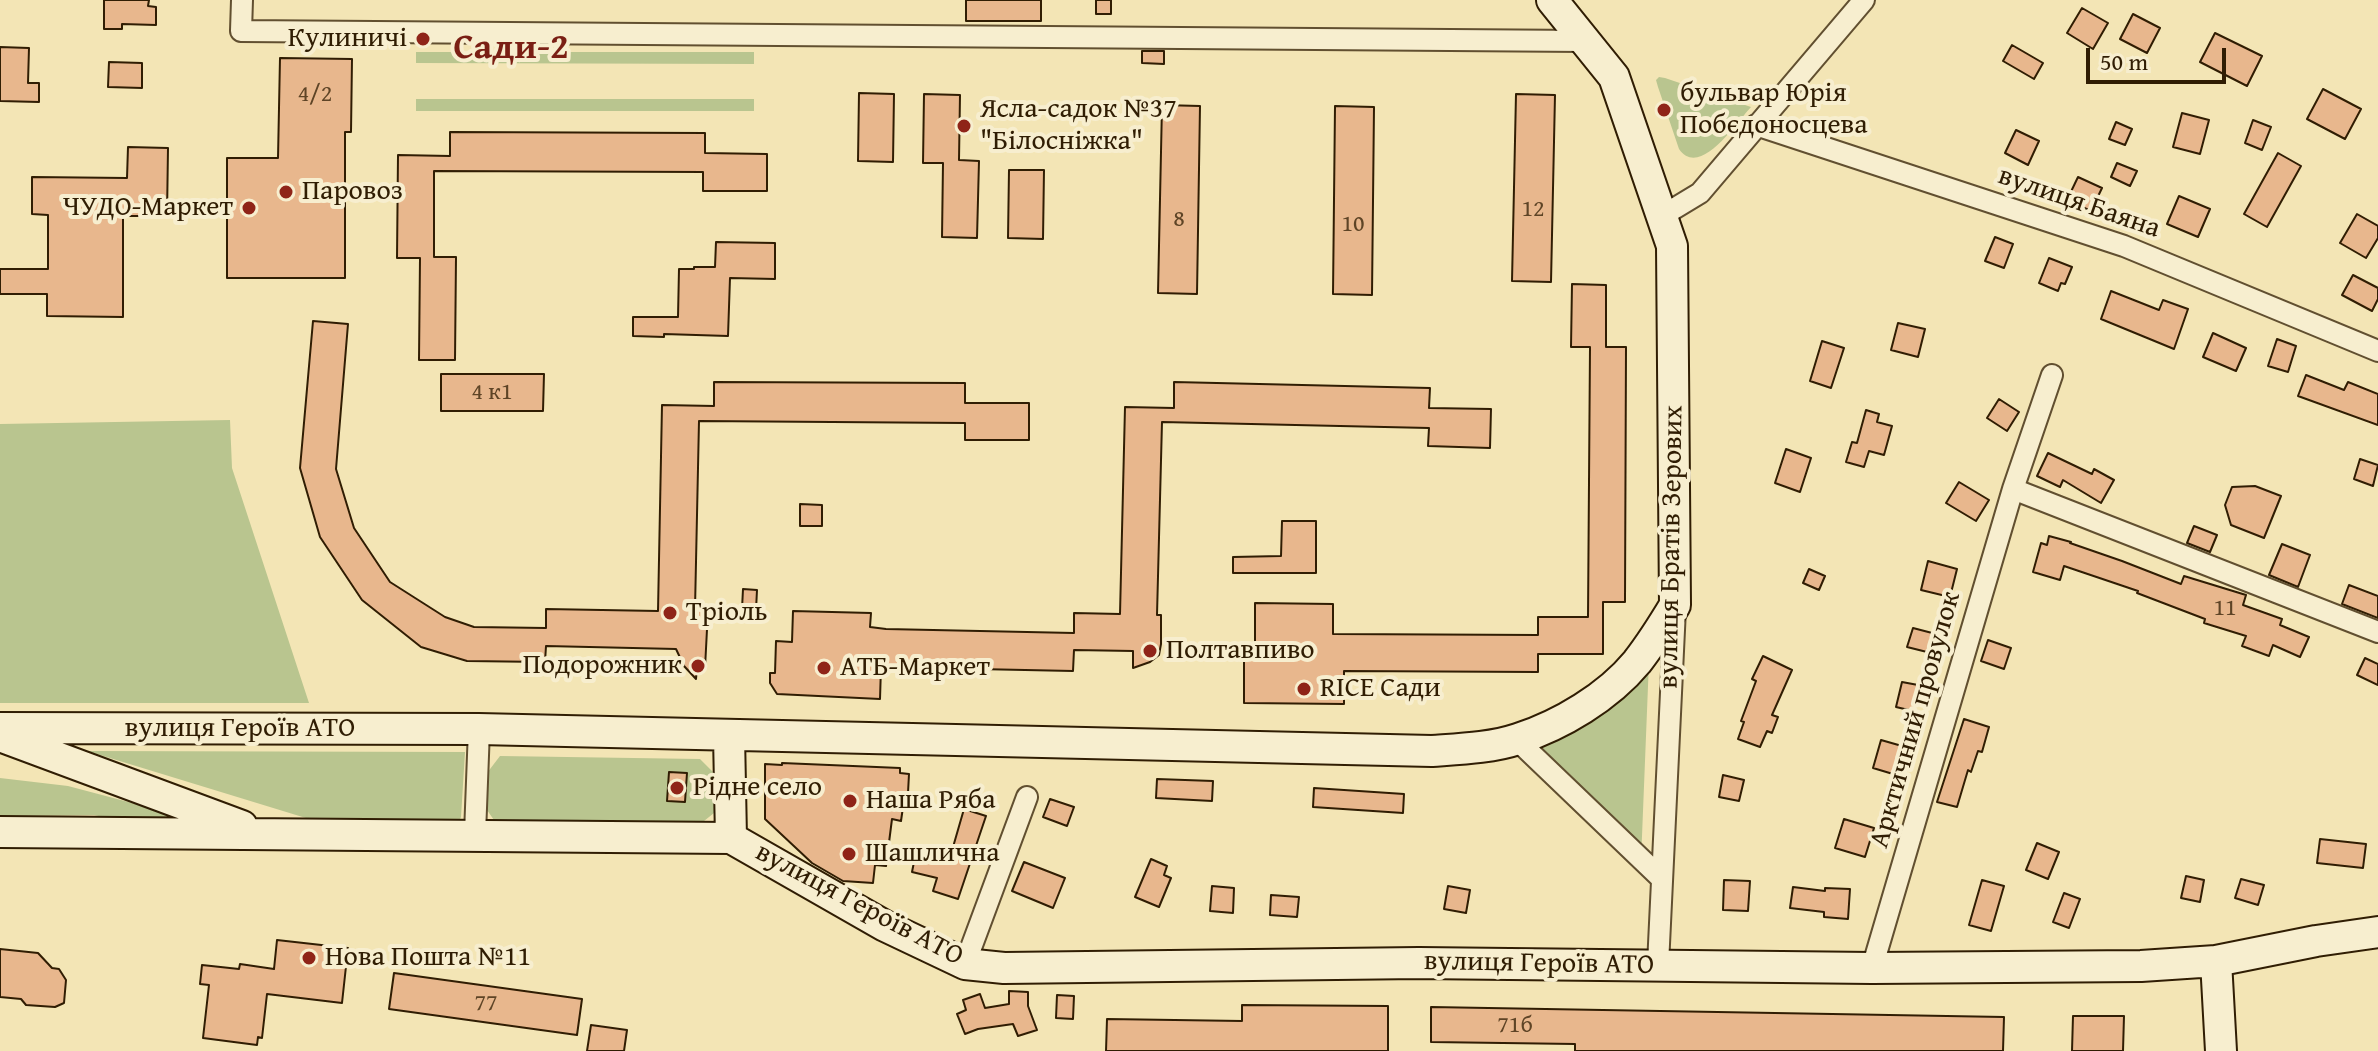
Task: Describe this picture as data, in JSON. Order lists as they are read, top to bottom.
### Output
{
  "streets": {
    "street": [
      "вулиця Баяна",
      "вулиця Братів Зерових",
      "Арктичний провулок",
      "вулиця Героїв АТО"
    ]
  },
  "crossings": [
    ["вулиця Братів Зерових", "вулиця Героїв АТО"],
    ["Арктичний провулок", "вулиця Героїв АТО"]
  ],
  "districts": ["Сади-2"],
  "places": [
    "Кулиничі",
    "бульвар Юрія Побєдоносцева",
    "Ясла-садок №37 \"Білосніжка\"",
    "Паровоз",
    "ЧУДО-Маркет",
    "Тріоль",
    "Полтавпиво",
    "Подорожник",
    "АТБ-Маркет",
    "RICE Сади",
    "Рідне село",
    "Наша Ряба",
    "Шашлична",
    "Нова Пошта №11"
  ],
  "house_numbers": [
    "4/2",
    "12",
    "8",
    "10",
    "4 к1",
    "11",
    "77",
    "71б"
  ],
  "scale_bar": "50 m"
}
